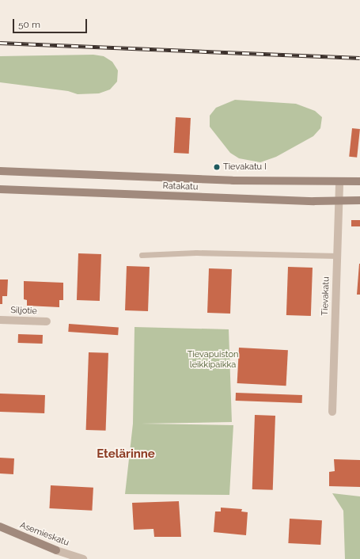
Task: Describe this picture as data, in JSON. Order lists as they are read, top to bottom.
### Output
{
  "streets": {
    "main road": ["Ratakatu", "Asemieskatu"],
    "street": ["Tievakatu", "Siljotie"]
  },
  "crossings": [
    ["Ratakatu", "Tievakatu"]
  ],
  "districts": ["Etelärinne"],
  "parks": ["Tievapuiston leikkipaikka"],
  "places": ["Tievakatu I"],
  "scale_bar": "50 m"
}
